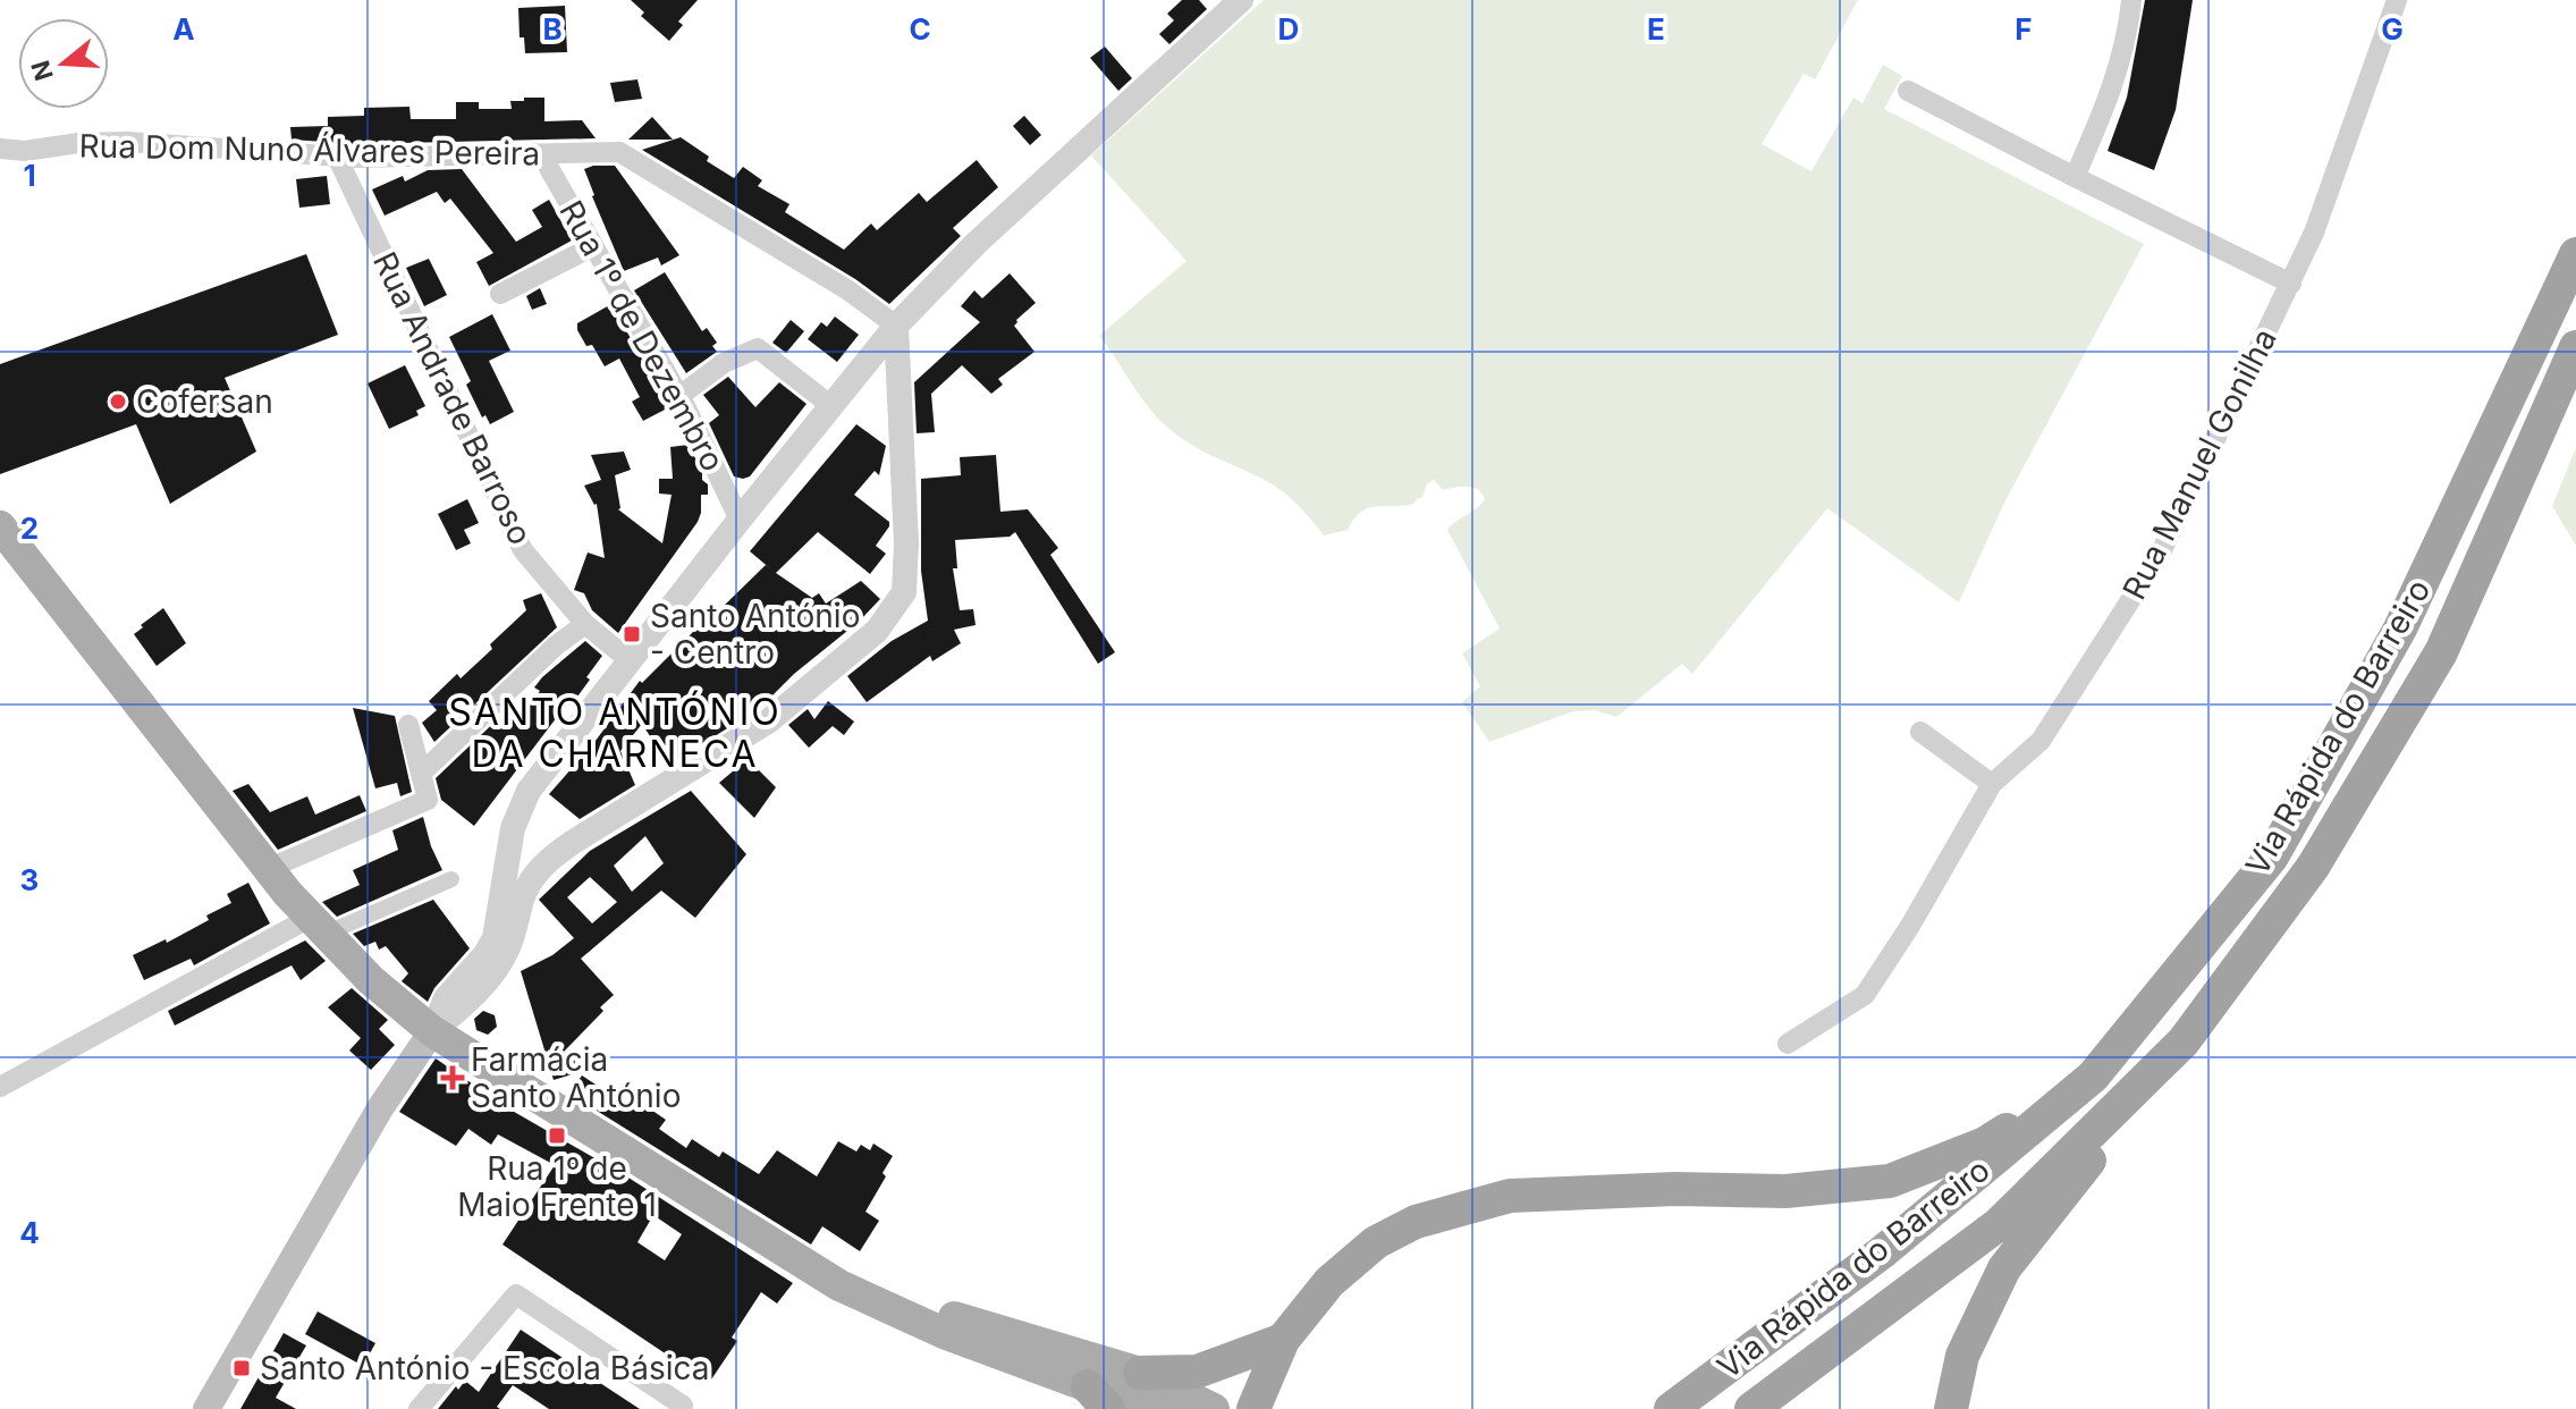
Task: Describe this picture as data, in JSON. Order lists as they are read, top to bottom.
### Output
{
  "streets": {
    "highway": ["Via Rápida do Barreiro"],
    "street": [
      "Rua Dom Nuno Álvares Pereira",
      "Rua 1º de Dezembro",
      "Rua Andrade Barroso",
      "Rua Manuel Gonilha"
    ]
  },
  "crossings": [
    ["Rua Dom Nuno Álvares Pereira", "Rua 1º de Dezembro"],
    ["Rua Dom Nuno Álvares Pereira", "Rua Andrade Barroso"]
  ],
  "districts": ["SANTO ANTÓNIO DA CHARNECA"],
  "places": {
    "other": ["Cofersan"],
    "transit": ["Santo António - Centro", "Rua 1º de Maio Frente 1", "Santo António - Escola Básica"],
    "health": ["Farmácia Santo António"]
  },
  "north": "left",
  "grid": {
    "columns": [
      "A",
      "B",
      "C",
      "D",
      "E",
      "F",
      "G"
    ],
    "rows": [
      "1",
      "2",
      "3",
      "4"
    ]
  }
}
